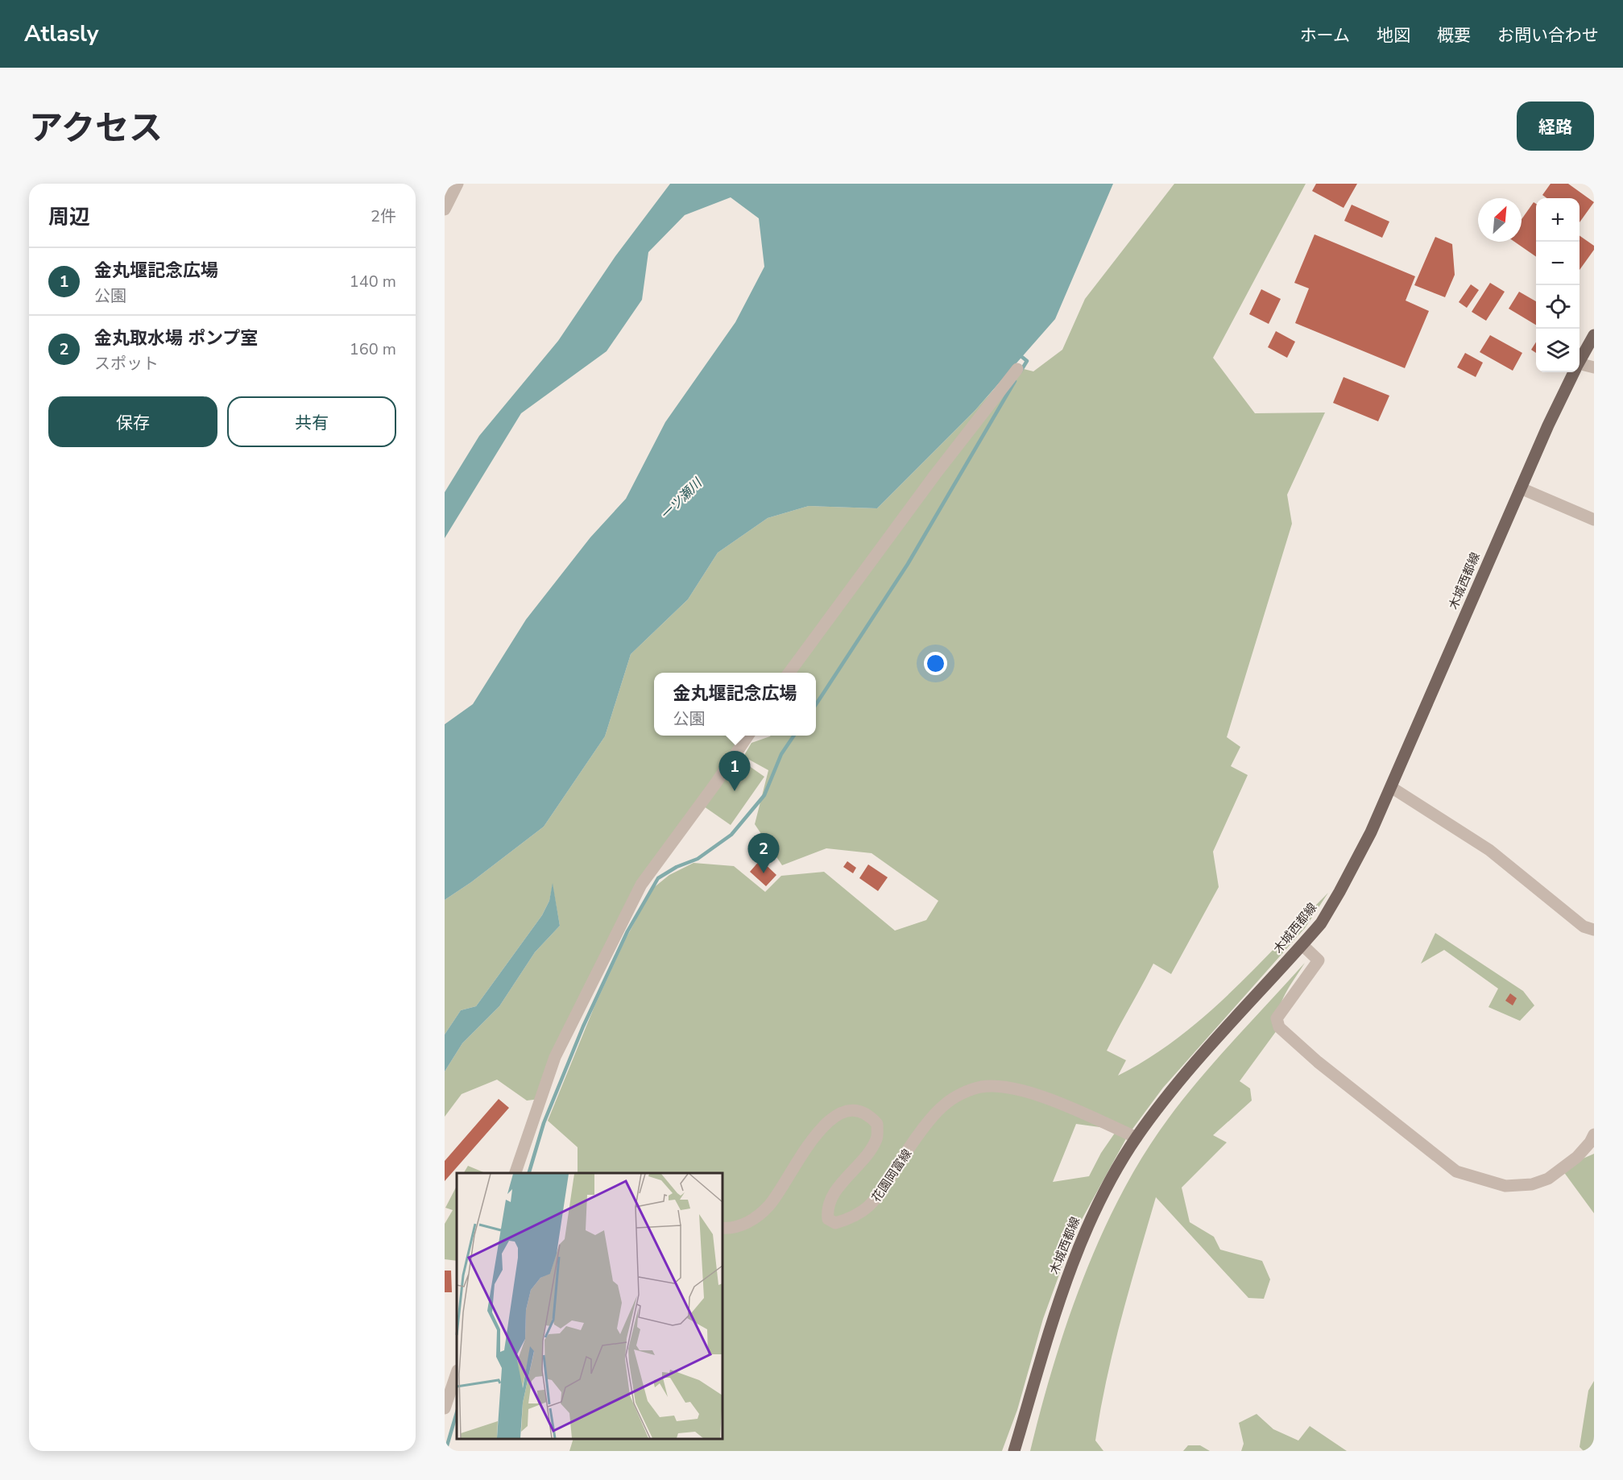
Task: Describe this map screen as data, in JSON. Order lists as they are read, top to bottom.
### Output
{
  "streets": {
    "main road": ["木城西都線"],
    "street": ["花園岡富線"]
  },
  "crossings": [
    ["木城西都線", "花園岡富線"]
  ],
  "water": ["一ツ瀬川"],
  "north": "top right",
  "page": {
    "header": "Atlasly",
    "nav": [
      "ホーム",
      "地図",
      "概要",
      "お問い合わせ"
    ],
    "title": "アクセス",
    "buttons": [
      "経路",
      ["保存", "共有"]
    ],
    "heading": ["周辺", "2件"],
    "map_buttons": ["+", "−"],
    "list": [
      {
        "mark": "1",
        "name": "金丸堰記念広場",
        "note": "公園",
        "value": "140 m"
      },
      {
        "mark": "2",
        "name": "金丸取水場 ポンプ室",
        "note": "スポット",
        "value": "160 m"
      }
    ],
    "popup": ["金丸堰記念広場", "公園"],
    "pins": ["1", "2"]
  }
}
